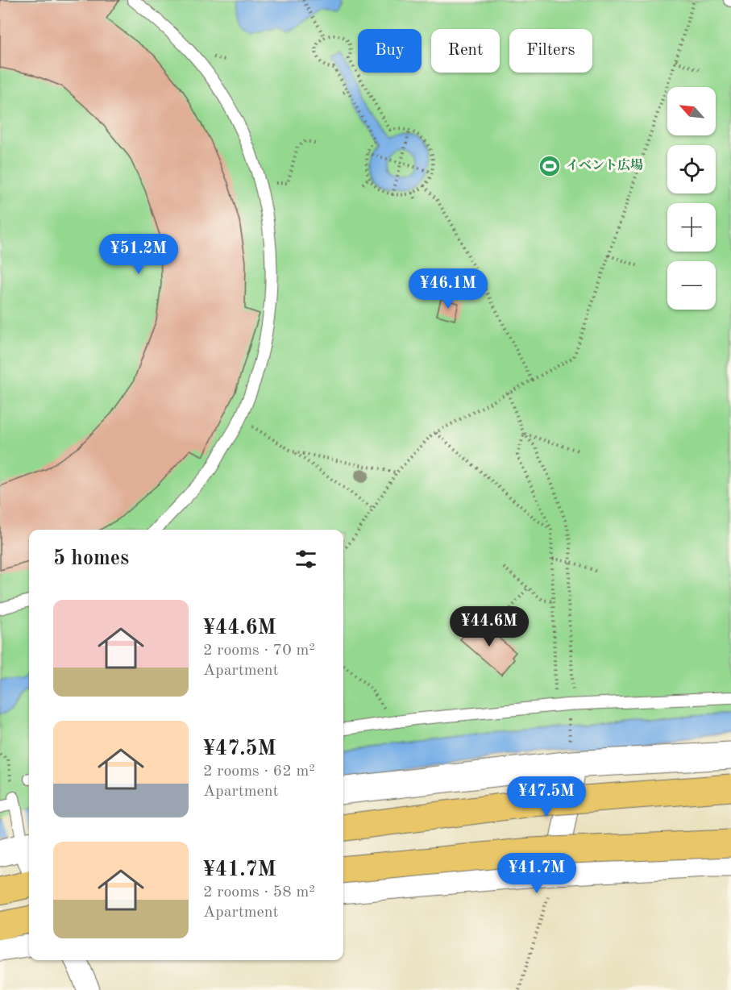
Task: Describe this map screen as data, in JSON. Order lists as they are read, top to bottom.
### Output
{
  "places": {
    "sports": ["イベント広場"]
  },
  "north": "top left",
  "page": {
    "chip": ["Buy", "Rent", "Filters"],
    "map_buttons": ["+", "−"],
    "price": [
      "¥51.2M",
      "¥46.1M",
      "¥44.6M",
      "¥47.5M",
      "¥41.7M"
    ],
    "heading": "5 homes",
    "list": [
      {
        "name": "¥44.6M",
        "note": "2 rooms · 70 m² · Apartment"
      },
      {
        "name": "¥47.5M",
        "note": "2 rooms · 62 m² · Apartment"
      },
      {
        "name": "¥41.7M",
        "note": "2 rooms · 58 m² · Apartment"
      }
    ]
  }
}
